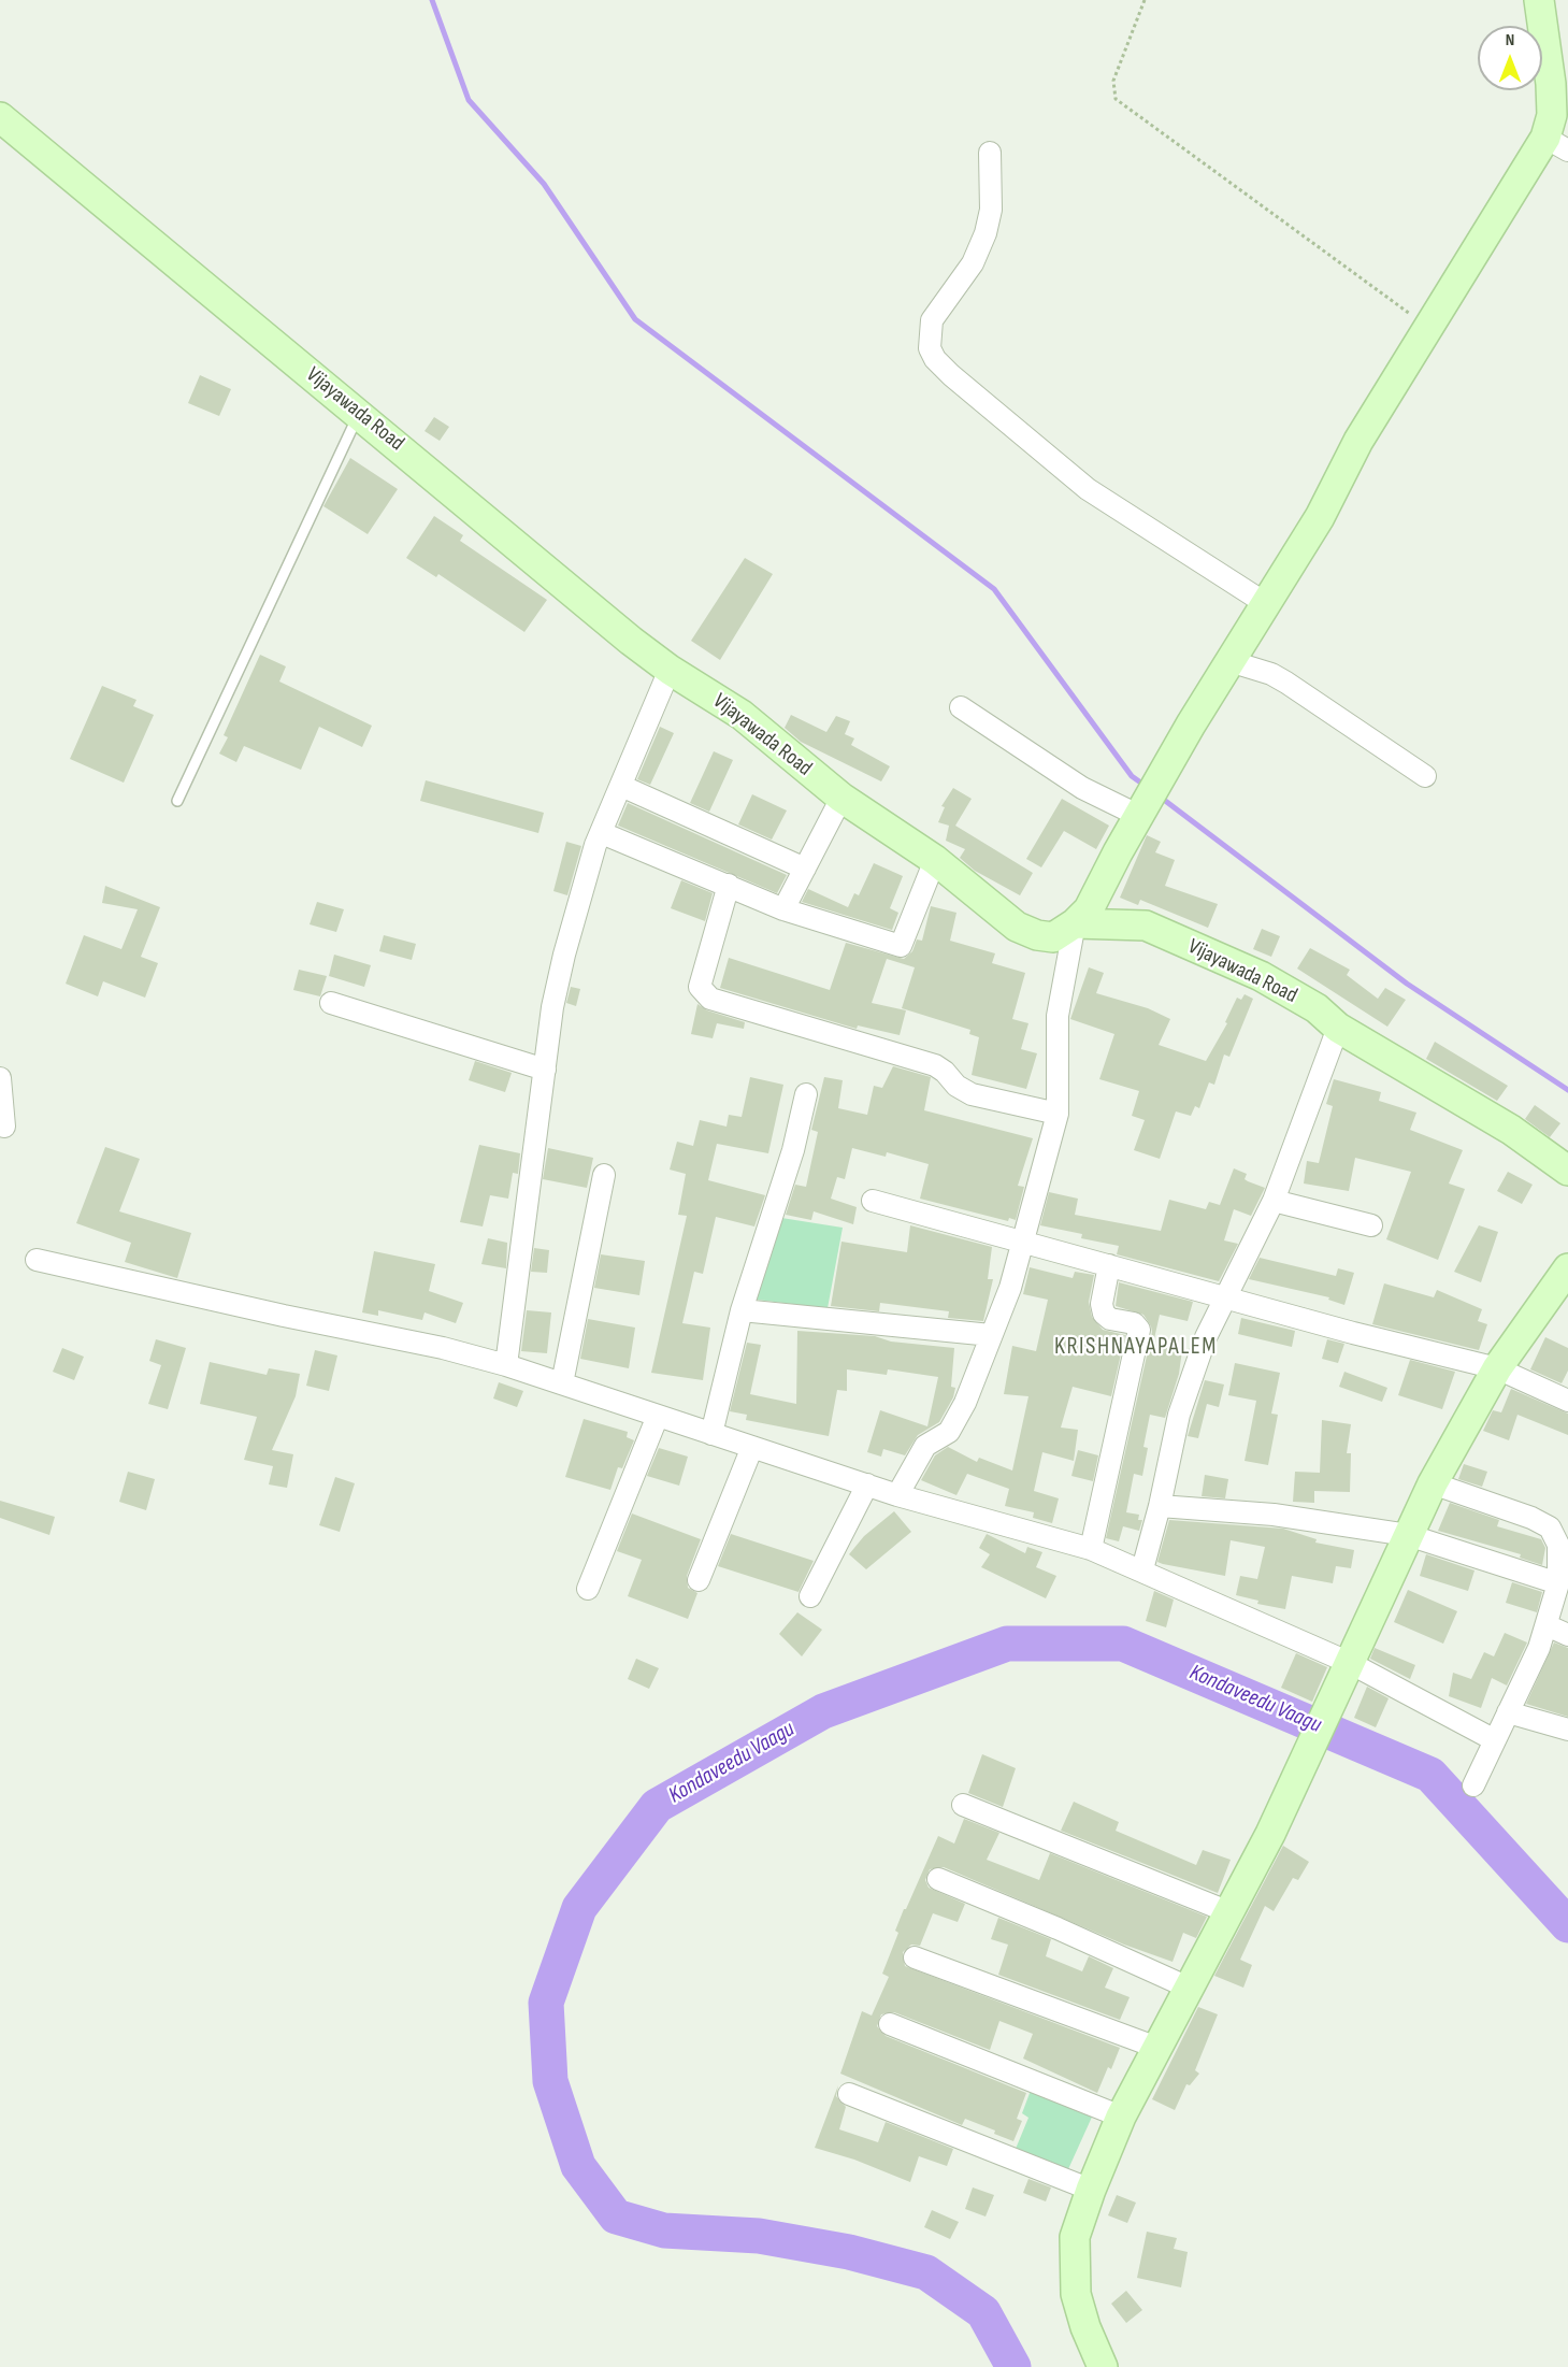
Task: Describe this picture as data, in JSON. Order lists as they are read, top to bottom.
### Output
{
  "streets": {
    "main road": ["Vijayawada Road"]
  },
  "districts": ["KRISHNAYAPALEM"],
  "water": ["Kondaveedu Vaagu"],
  "north": "top"
}
